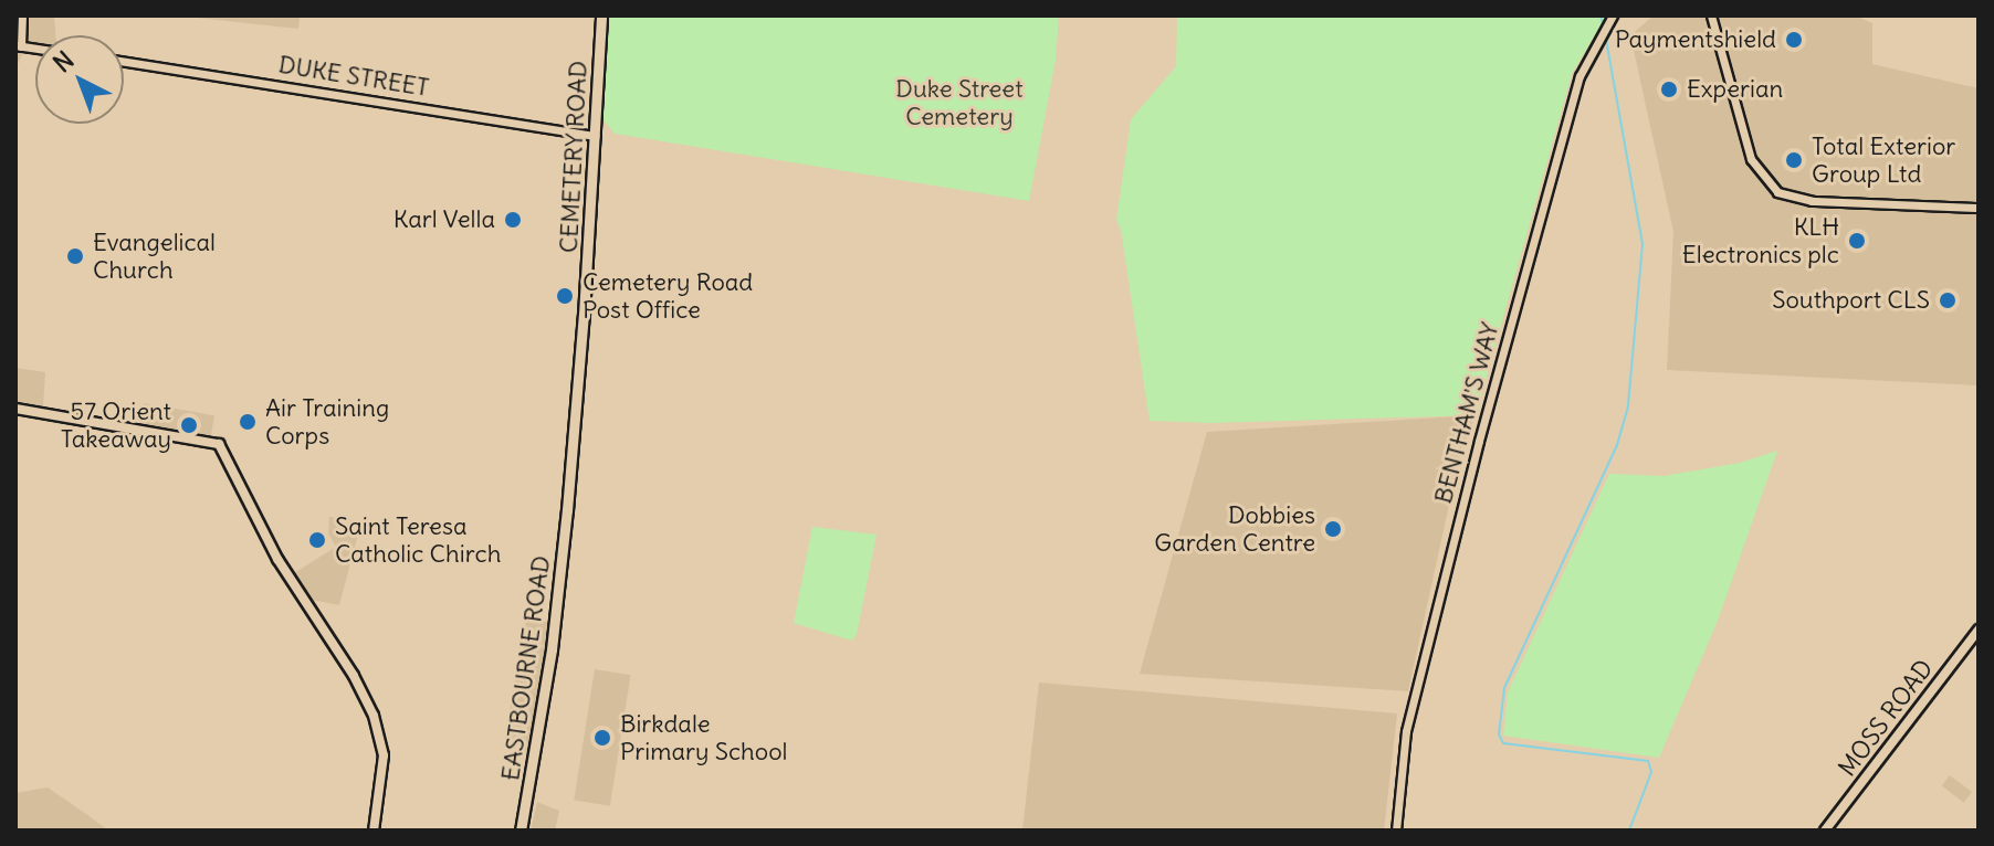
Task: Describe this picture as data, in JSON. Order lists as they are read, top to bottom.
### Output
{
  "streets": {
    "main road": ["CEMETERY ROAD", "EASTBOURNE ROAD", "MOSS ROAD"],
    "street": ["DUKE STREET", "BENTHAM'S WAY"]
  },
  "crossings": [
    ["DUKE STREET", "CEMETERY ROAD"],
    ["CEMETERY ROAD", "EASTBOURNE ROAD"]
  ],
  "parks": ["Duke Street Cemetery"],
  "places": [
    "Paymentshield",
    "Experian",
    "Total Exterior Group Ltd",
    "Karl Vella",
    "KLH Electronics plc",
    "Evangelical Church",
    "Cemetery Road Post Office",
    "Southport CLS",
    "Air Training Corps",
    "57 Orient Takeaway",
    "Dobbies Garden Centre",
    "Saint Teresa Catholic Chirch",
    "Birkdale Primary School"
  ],
  "north": "top left"
}
